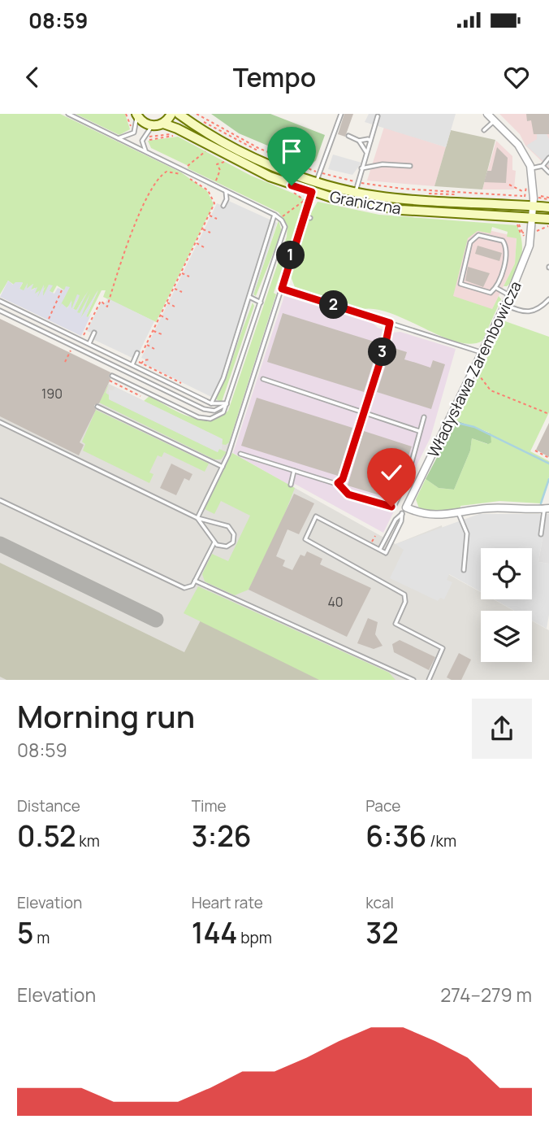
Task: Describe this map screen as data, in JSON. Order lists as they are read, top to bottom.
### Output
{
  "streets": {
    "main road": ["Graniczna"],
    "street": ["Władysława Zarembowicza"]
  },
  "crossings": [
    ["Graniczna", "Władysława Zarembowicza"]
  ],
  "house_numbers": ["190", "40"],
  "page": {
    "status": "08:59",
    "header": "Tempo",
    "pins": ["1", "2", "3"],
    "heading": ["Morning run", "08:59"],
    "stats": [
      ["Distance", "0.52 km"],
      ["Time", "3:26"],
      ["Pace", "6:36 /km"],
      ["Elevation", "5 m"],
      ["Heart rate", "144 bpm"],
      ["kcal", "32"]
    ],
    "chart": ["Elevation", "274–279 m"]
  }
}
